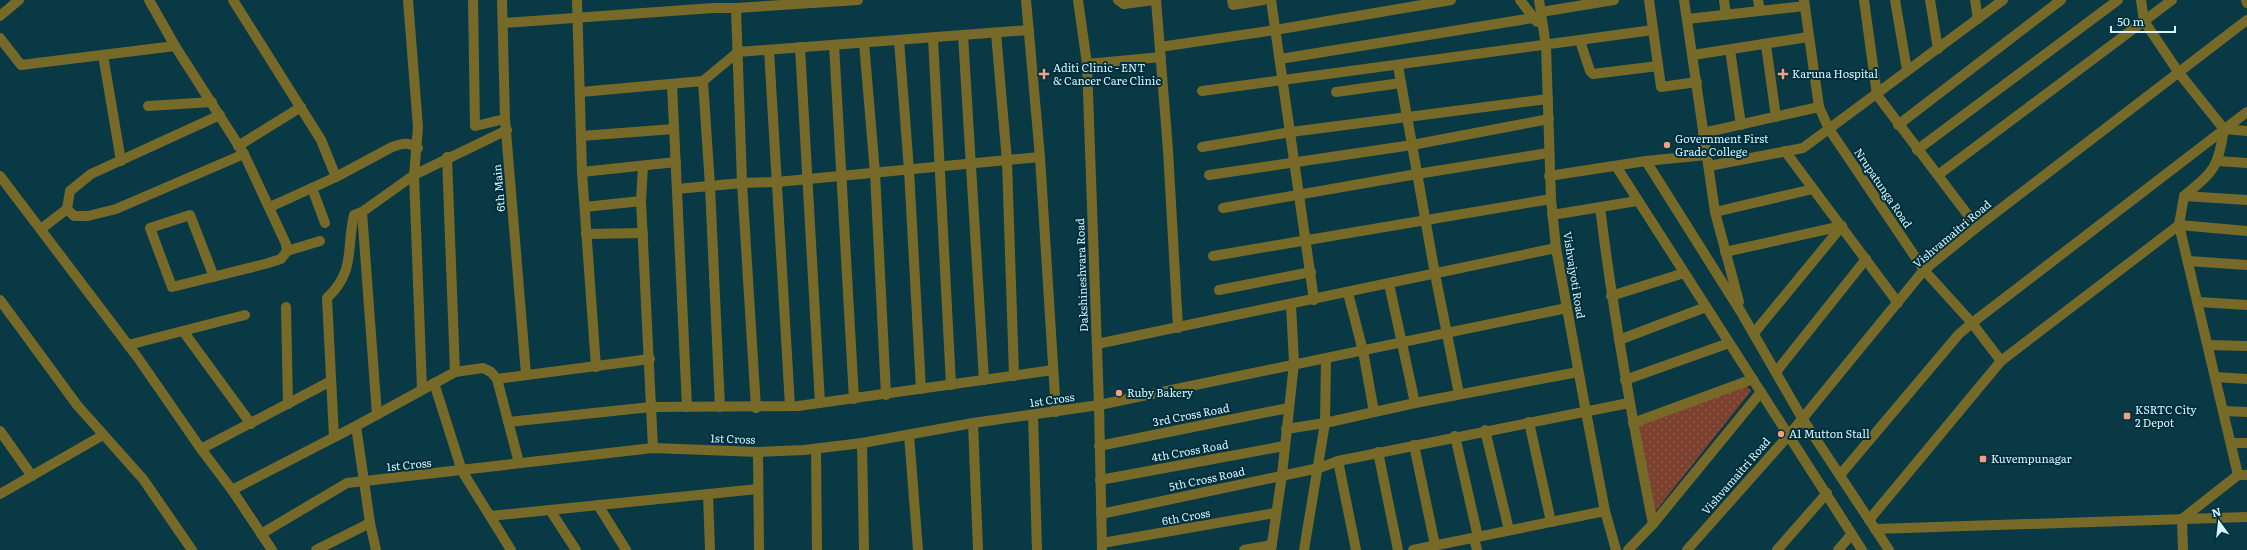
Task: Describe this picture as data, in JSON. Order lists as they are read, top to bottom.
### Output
{
  "streets": {
    "street": [
      "6th Main",
      "Nrupatunga Road",
      "Vishvamaitri Road",
      "Dakshineshvara Road",
      "Vishvajyoti Road",
      "1st Cross",
      "3rd Cross Road",
      "4th Cross Road",
      "5th Cross Road",
      "6th Cross"
    ]
  },
  "crossings": [
    ["Nrupatunga Road", "Vishvamaitri Road"],
    ["Dakshineshvara Road", "1st Cross"],
    ["Dakshineshvara Road", "3rd Cross Road"],
    ["Dakshineshvara Road", "4th Cross Road"],
    ["Dakshineshvara Road", "5th Cross Road"],
    ["Dakshineshvara Road", "6th Cross"],
    ["Vishvajyoti Road", "1st Cross"],
    ["Vishvajyoti Road", "5th Cross Road"]
  ],
  "places": {
    "health": ["Aditi Clinic - ENT & Cancer Care Clinic", "Karuna Hospital"],
    "other": ["Government First Grade College", "Ruby Bakery", "A1 Mutton Stall"],
    "transit": ["KSRTC City 2 Depot", "Kuvempunagar"]
  },
  "scale_bar": "50 m",
  "north": "top"
}
